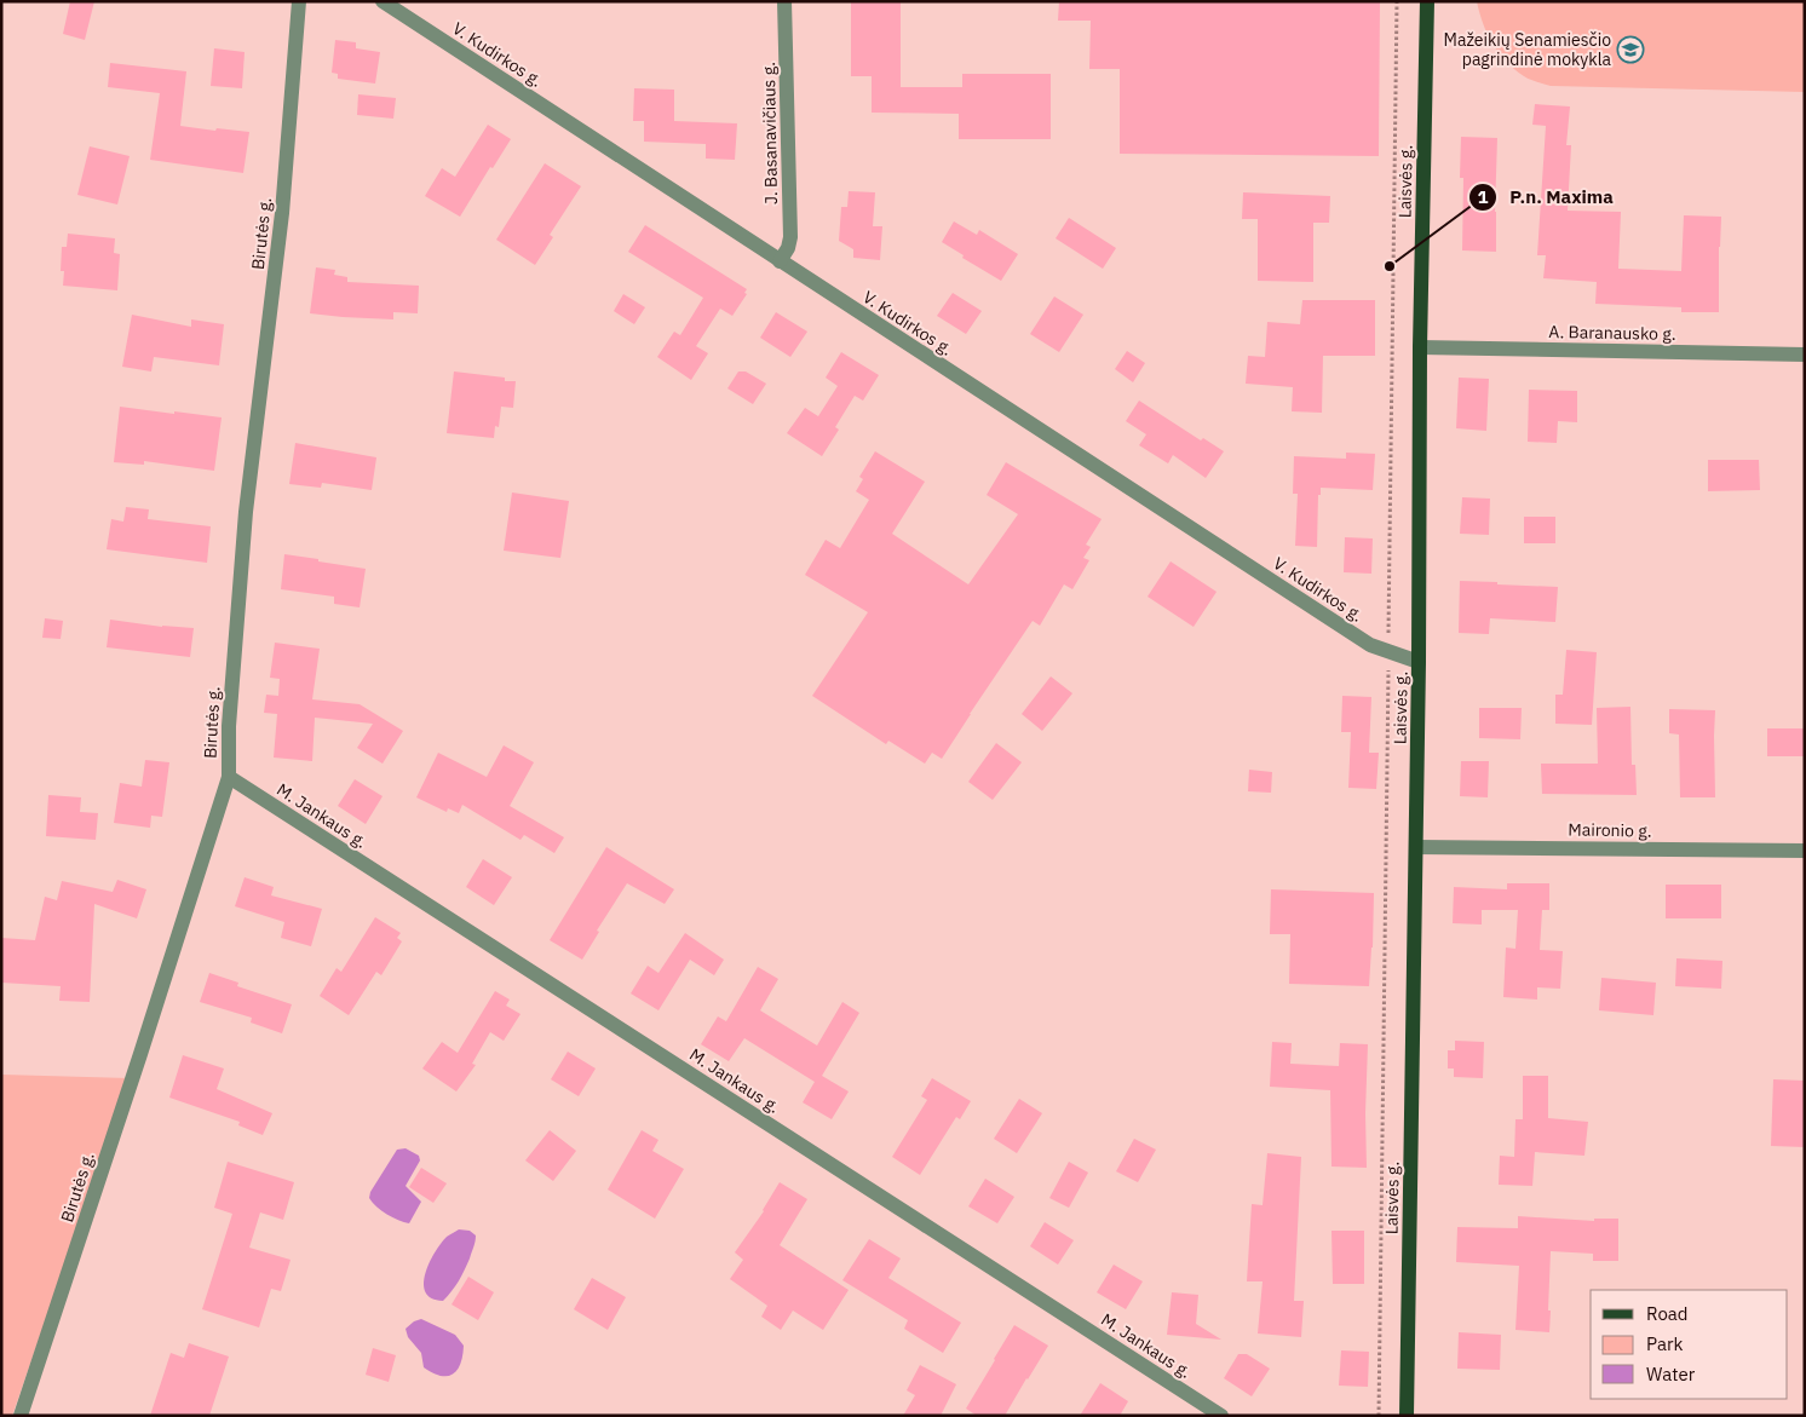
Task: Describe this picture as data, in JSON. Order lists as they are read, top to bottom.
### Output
{
  "streets": {
    "main road": ["Laisvės g."],
    "street": [
      "V. Kudirkos g.",
      "J. Basanavičiaus g.",
      "Birutės g.",
      "A. Baranausko g.",
      "M. Jankaus g.",
      "Maironio g."
    ]
  },
  "crossings": [
    ["V. Kudirkos g.", "J. Basanavičiaus g."],
    ["V. Kudirkos g.", "Laisvės g."],
    ["Laisvės g.", "A. Baranausko g."],
    ["Laisvės g.", "Maironio g."],
    ["Birutės g.", "M. Jankaus g."]
  ],
  "places": {
    "school or university": ["Mažeikių Senamiesčio pagrindinė mokykla"],
    "other": ["P.n. Maxima"]
  },
  "legend": ["Road", "Park", "Water"]
}
